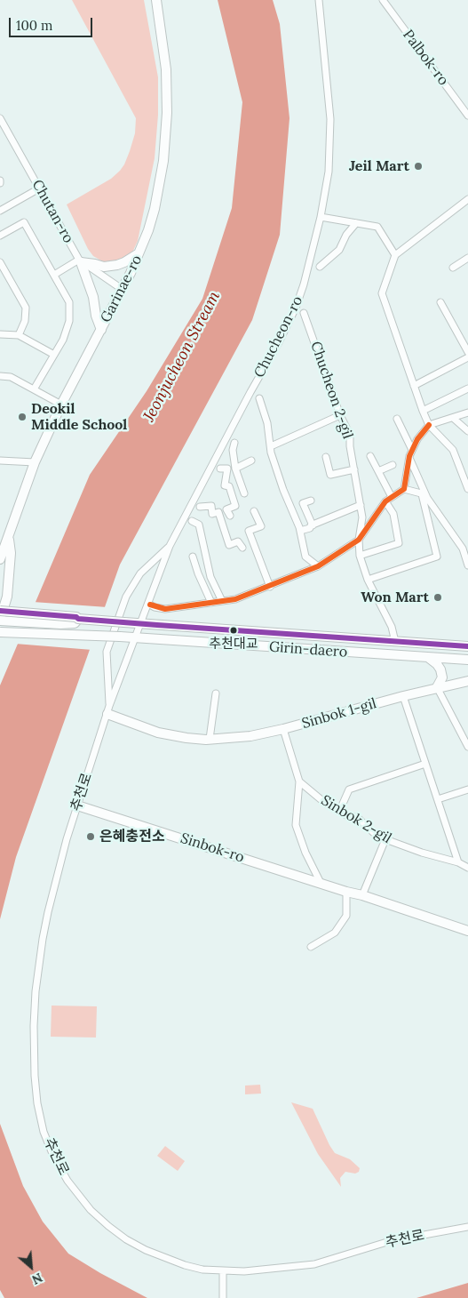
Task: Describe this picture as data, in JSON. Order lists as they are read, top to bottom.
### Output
{
  "streets": {
    "street": [
      "Palbok-ro",
      "Chutan-ro",
      "Garinae-ro",
      "Chucheon-ro",
      "Chucheon 2-gil",
      "Girin-daero",
      "Sinbok 1-gil",
      "추천로",
      "Sinbok 2-gil",
      "Sinbok-ro"
    ]
  },
  "crossings": [
    ["Chutan-ro", "Garinae-ro"],
    ["Chucheon-ro", "Girin-daero"],
    ["Chucheon-ro", "추천로"],
    ["Chucheon 2-gil", "Girin-daero"],
    ["Girin-daero", "추천로"],
    ["Sinbok 1-gil", "추천로"],
    ["Sinbok 1-gil", "Sinbok 2-gil"],
    ["추천로", "Sinbok-ro"]
  ],
  "water": ["Jeonjucheon Stream"],
  "places": [
    "Jeil Mart",
    "Deokil Middle School",
    "Won Mart",
    "추천대교",
    "은혜충전소"
  ],
  "scale_bar": "100 m",
  "north": "bottom right"
}
